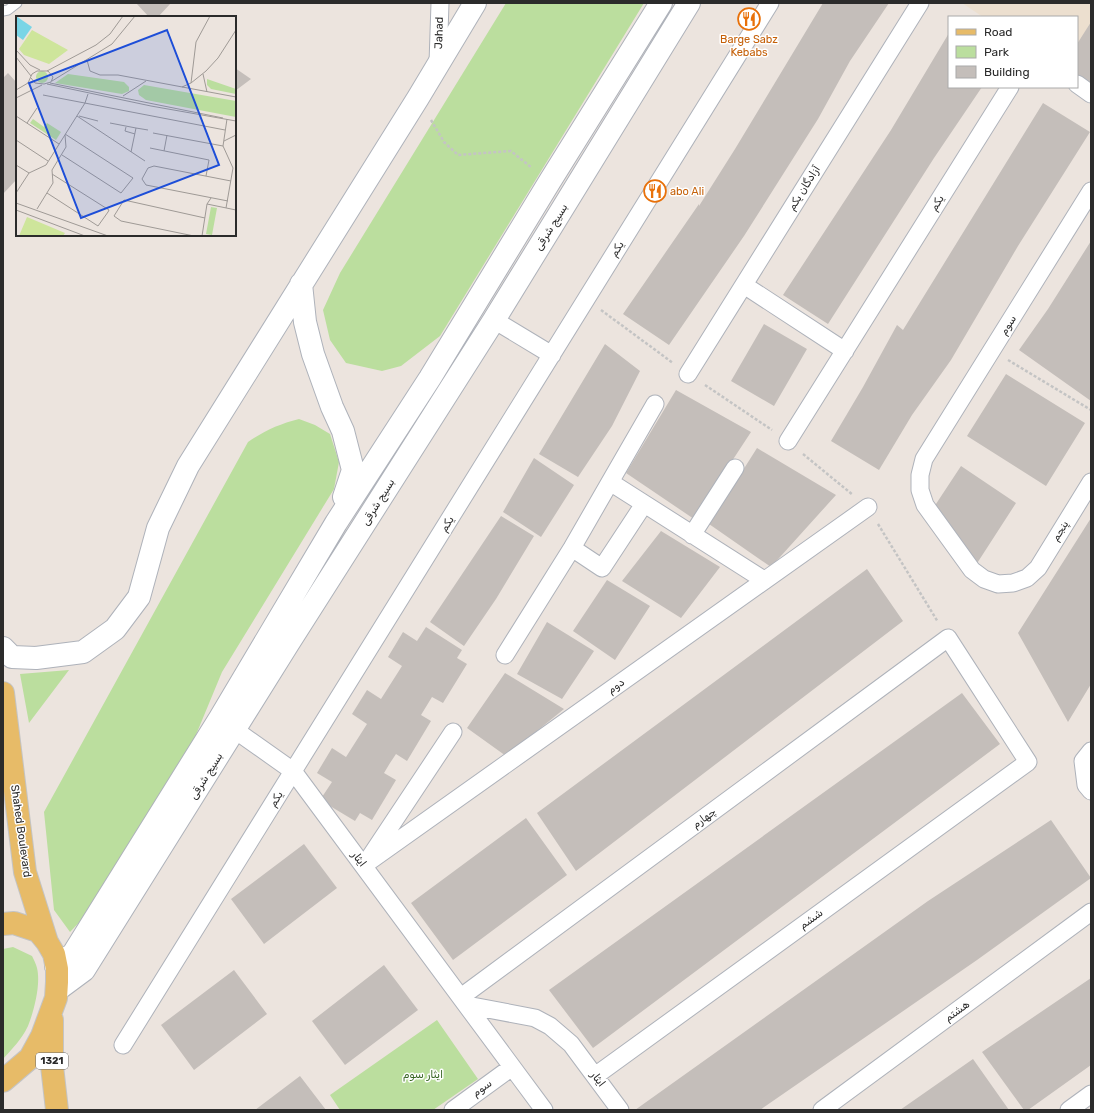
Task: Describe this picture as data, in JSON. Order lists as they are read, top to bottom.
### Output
{
  "streets": {
    "main road": ["بسیج شرقی", "Shahed Boulevard", "1321"],
    "street": [
      "Jahad",
      "آزادگان یکم",
      "یکم",
      "سوم",
      "پنجم",
      "دوم",
      "چهارم",
      "ایثار",
      "ششم",
      "هشتم"
    ]
  },
  "crossings": [
    ["یکم", "ایثار"],
    ["بسیج شرقی", "Shahed Boulevard"],
    ["بسیج شرقی", "ایثار"],
    ["سوم", "پنجم"],
    ["سوم", "ایثار"],
    ["دوم", "ایثار"],
    ["چهارم", "ایثار"],
    ["چهارم", "ششم"],
    ["Shahed Boulevard", "1321"],
    ["ایثار", "ششم"]
  ],
  "parks": ["ایثار سوم"],
  "places": {
    "restaurant": ["Barge Sabz Kebabs", "abo Ali"]
  },
  "legend": ["Road", "Park", "Building"]
}
